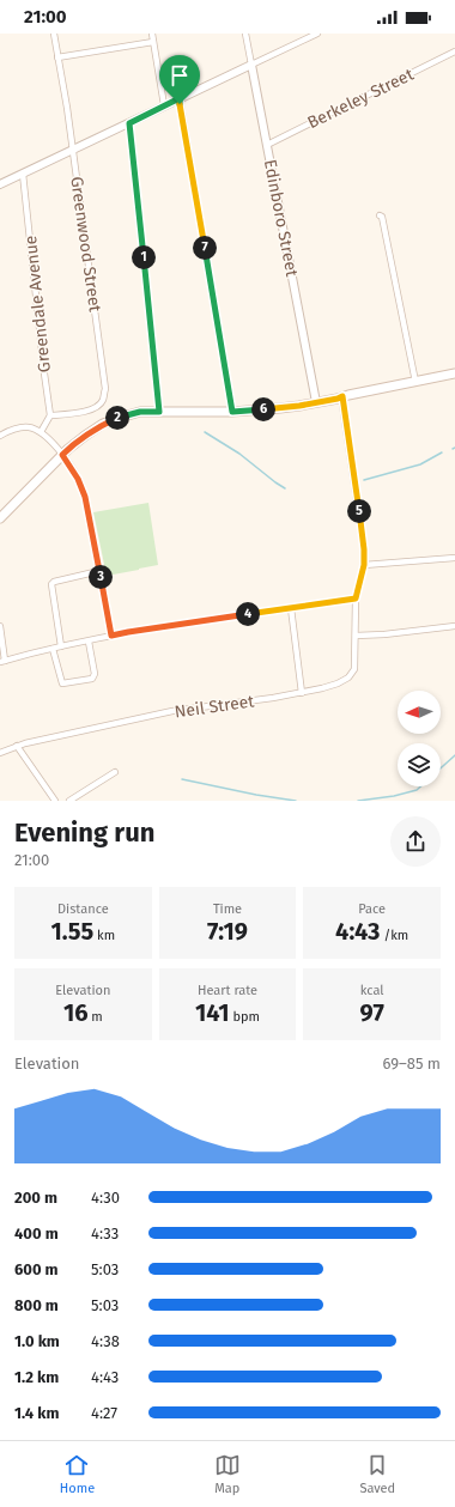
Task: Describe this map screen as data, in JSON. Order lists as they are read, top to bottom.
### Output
{
  "streets": {
    "street": [
      "Berkeley Street",
      "Edinboro Street",
      "Greenwood Street",
      "Greendale Avenue",
      "Neil Street"
    ]
  },
  "crossings": [
    ["Berkeley Street", "Edinboro Street"],
    ["Greenwood Street", "Greendale Avenue"]
  ],
  "north": "left",
  "page": {
    "status": "21:00",
    "pins": [
      "7",
      "1",
      "6",
      "2",
      "5",
      "3",
      "4"
    ],
    "heading": ["Evening run", "21:00"],
    "stats": [
      ["Distance", "1.55 km"],
      ["Time", "7:19"],
      ["Pace", "4:43 /km"],
      ["Elevation", "16 m"],
      ["Heart rate", "141 bpm"],
      ["kcal", "97"]
    ],
    "chart": ["Elevation", "69–85 m"],
    "list": [
      {
        "name": "200 m",
        "note": "4:30"
      },
      {
        "name": "400 m",
        "note": "4:33"
      },
      {
        "name": "600 m",
        "note": "5:03"
      },
      {
        "name": "800 m",
        "note": "5:03"
      },
      {
        "name": "1.0 km",
        "note": "4:38"
      },
      {
        "name": "1.2 km",
        "note": "4:43"
      },
      {
        "name": "1.4 km",
        "note": "4:27"
      }
    ],
    "tabs": ["Home", "Map", "Saved"]
  }
}
